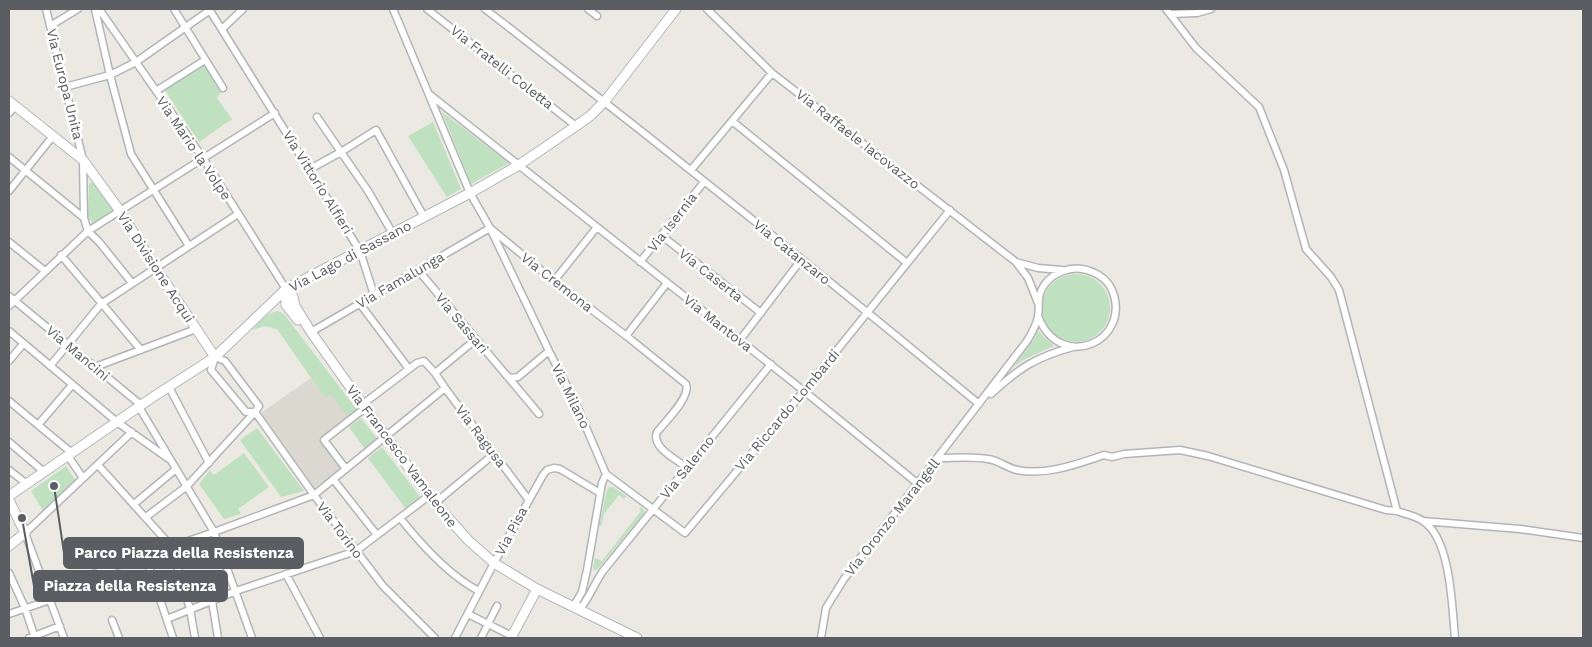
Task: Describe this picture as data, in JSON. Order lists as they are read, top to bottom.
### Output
{
  "streets": {
    "main road": ["Via Lago di Sassano", "Via Divisione Acqui", "Via Francesco Vamaleone"],
    "street": [
      "Via Fratelli Coletta",
      "Via Europa Unita",
      "Via Raffaele Iacovazzo",
      "Via Mario la Volpe",
      "Via Vittorio Alfieri",
      "Via Isernia",
      "Via Catanzaro",
      "Via Caserta",
      "Via Famalunga",
      "Via Cremona",
      "Via Sassari",
      "Via Mantova",
      "Via Mancini",
      "Via Milano",
      "Via Riccardo Lombardi",
      "Via Ragusa",
      "Via Salerno",
      "Via Oronzo Marangell",
      "Via Torino",
      "Via Pisa"
    ]
  },
  "crossings": [
    ["Via Fratelli Coletta", "Via Lago di Sassano"],
    ["Via Europa Unita", "Via Divisione Acqui"],
    ["Via Raffaele Iacovazzo", "Via Riccardo Lombardi"],
    ["Via Mario la Volpe", "Via Lago di Sassano"],
    ["Via Vittorio Alfieri", "Via Lago di Sassano"],
    ["Via Vittorio Alfieri", "Via Famalunga"],
    ["Via Isernia", "Via Catanzaro"],
    ["Via Isernia", "Via Caserta"],
    ["Via Isernia", "Via Mantova"],
    ["Via Catanzaro", "Via Lago di Sassano"],
    ["Via Catanzaro", "Via Riccardo Lombardi"],
    ["Via Catanzaro", "Via Oronzo Marangell"],
    ["Via Lago di Sassano", "Via Divisione Acqui"],
    ["Via Lago di Sassano", "Via Mantova"],
    ["Via Lago di Sassano", "Via Mancini"],
    ["Via Lago di Sassano", "Via Milano"],
    ["Via Famalunga", "Via Cremona"],
    ["Via Famalunga", "Via Sassari"],
    ["Via Famalunga", "Via Milano"],
    ["Via Famalunga", "Via Francesco Vamaleone"],
    ["Via Cremona", "Via Milano"],
    ["Via Cremona", "Via Salerno"],
    ["Via Mantova", "Via Milano"],
    ["Via Mantova", "Via Riccardo Lombardi"],
    ["Via Mantova", "Via Salerno"],
    ["Via Mantova", "Via Oronzo Marangell"],
    ["Via Milano", "Via Riccardo Lombardi"],
    ["Via Riccardo Lombardi", "Via Salerno"],
    ["Via Ragusa", "Via Pisa"],
    ["Via Francesco Vamaleone", "Via Salerno"],
    ["Via Francesco Vamaleone", "Via Pisa"]
  ],
  "places": ["Parco Piazza della Resistenza", "Piazza della Resistenza"]
}
